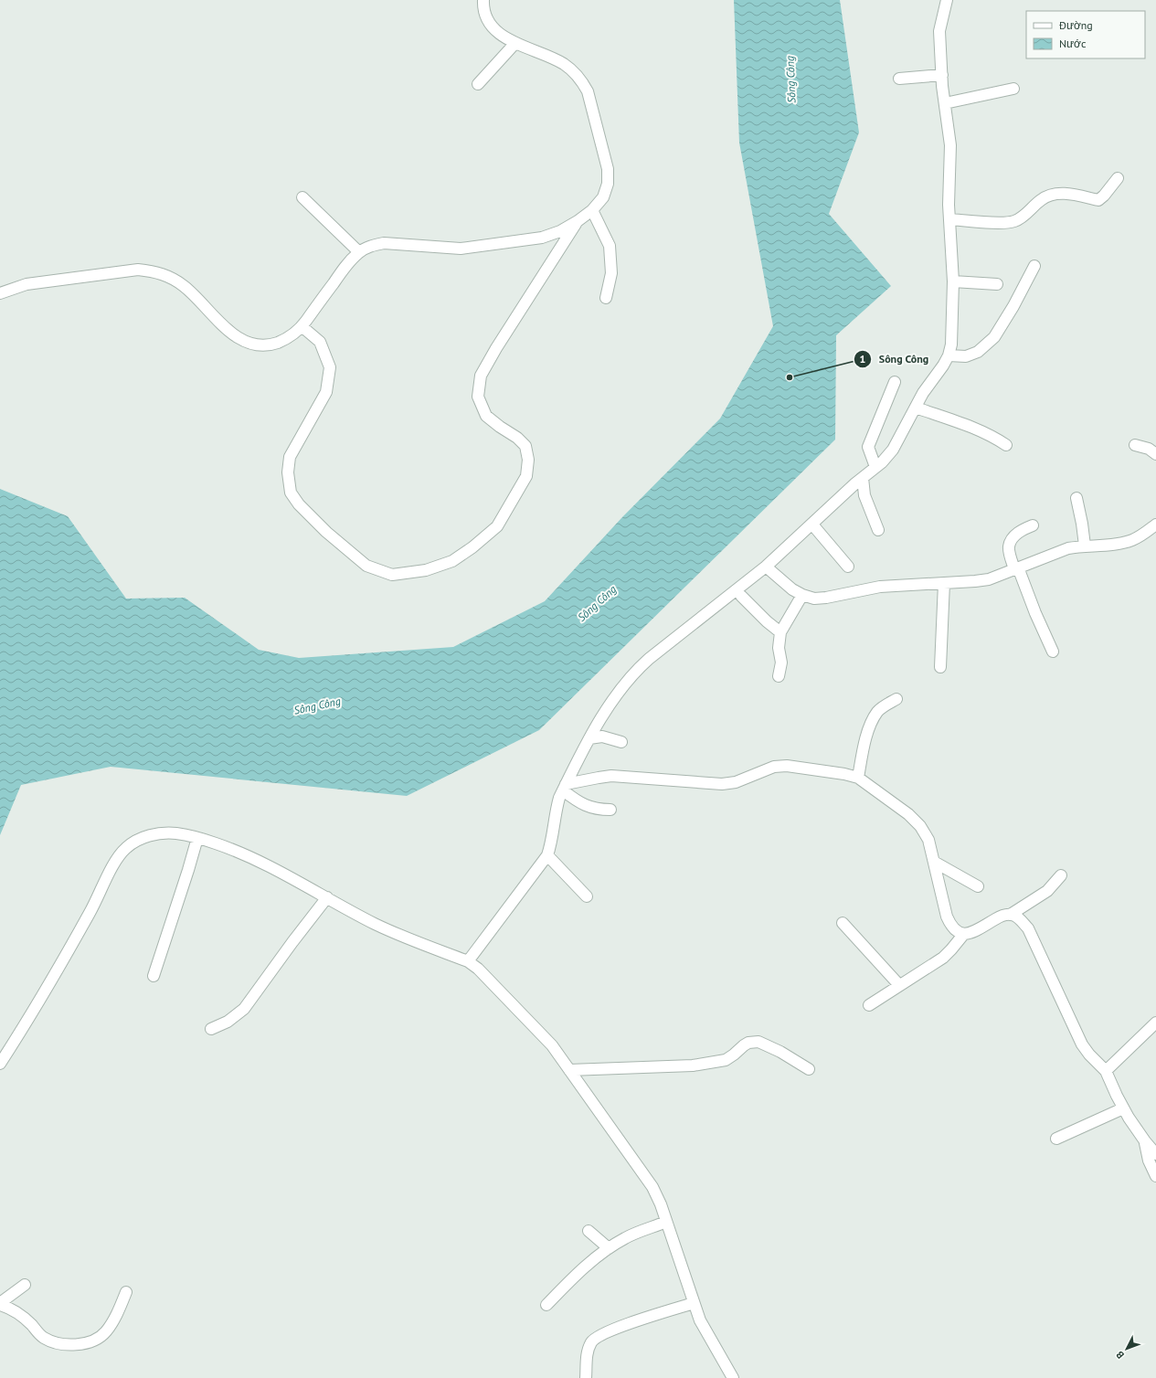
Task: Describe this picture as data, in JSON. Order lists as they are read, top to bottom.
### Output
{
  "water": ["Sông Công"],
  "places": ["Sông Công"],
  "legend": ["Đường", "Nước"],
  "north": "bottom left"
}
